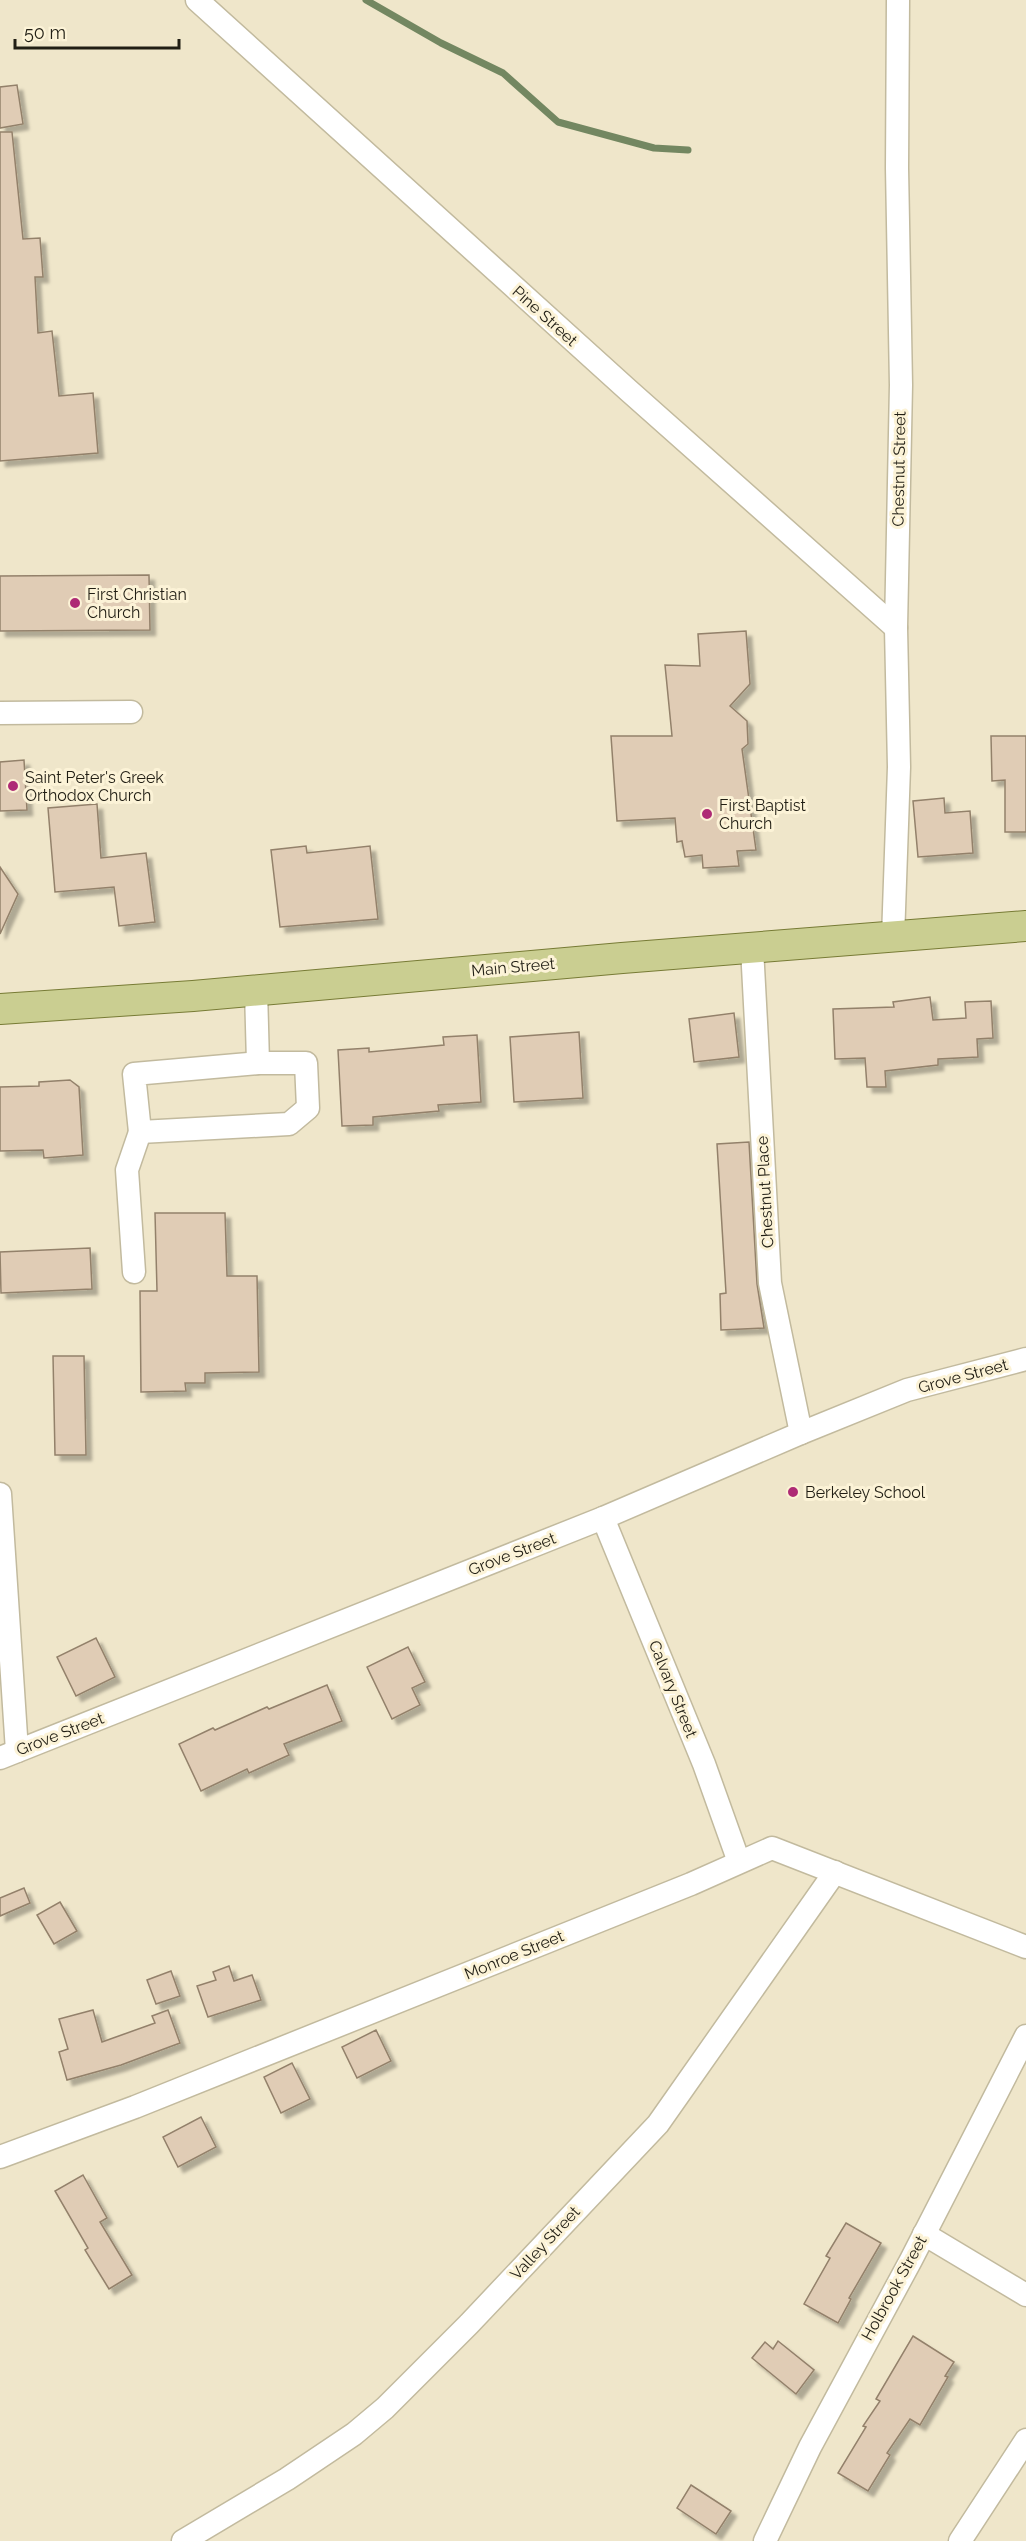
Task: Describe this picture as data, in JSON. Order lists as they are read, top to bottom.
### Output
{
  "streets": {
    "main road": ["Main Street"],
    "street": [
      "Pine Street",
      "Chestnut Street",
      "Chestnut Place",
      "Grove Street",
      "Calvary Street",
      "Monroe Street",
      "Valley Street",
      "Holbrook Street"
    ]
  },
  "crossings": [
    ["Pine Street", "Chestnut Street"],
    ["Chestnut Street", "Main Street"],
    ["Main Street", "Chestnut Place"],
    ["Chestnut Place", "Grove Street"],
    ["Grove Street", "Calvary Street"],
    ["Calvary Street", "Monroe Street"],
    ["Monroe Street", "Valley Street"]
  ],
  "places": [
    "First Christian Church",
    "Saint Peter's Greek Orthodox Church",
    "First Baptist Church",
    "Berkeley School"
  ],
  "scale_bar": "50 m"
}
